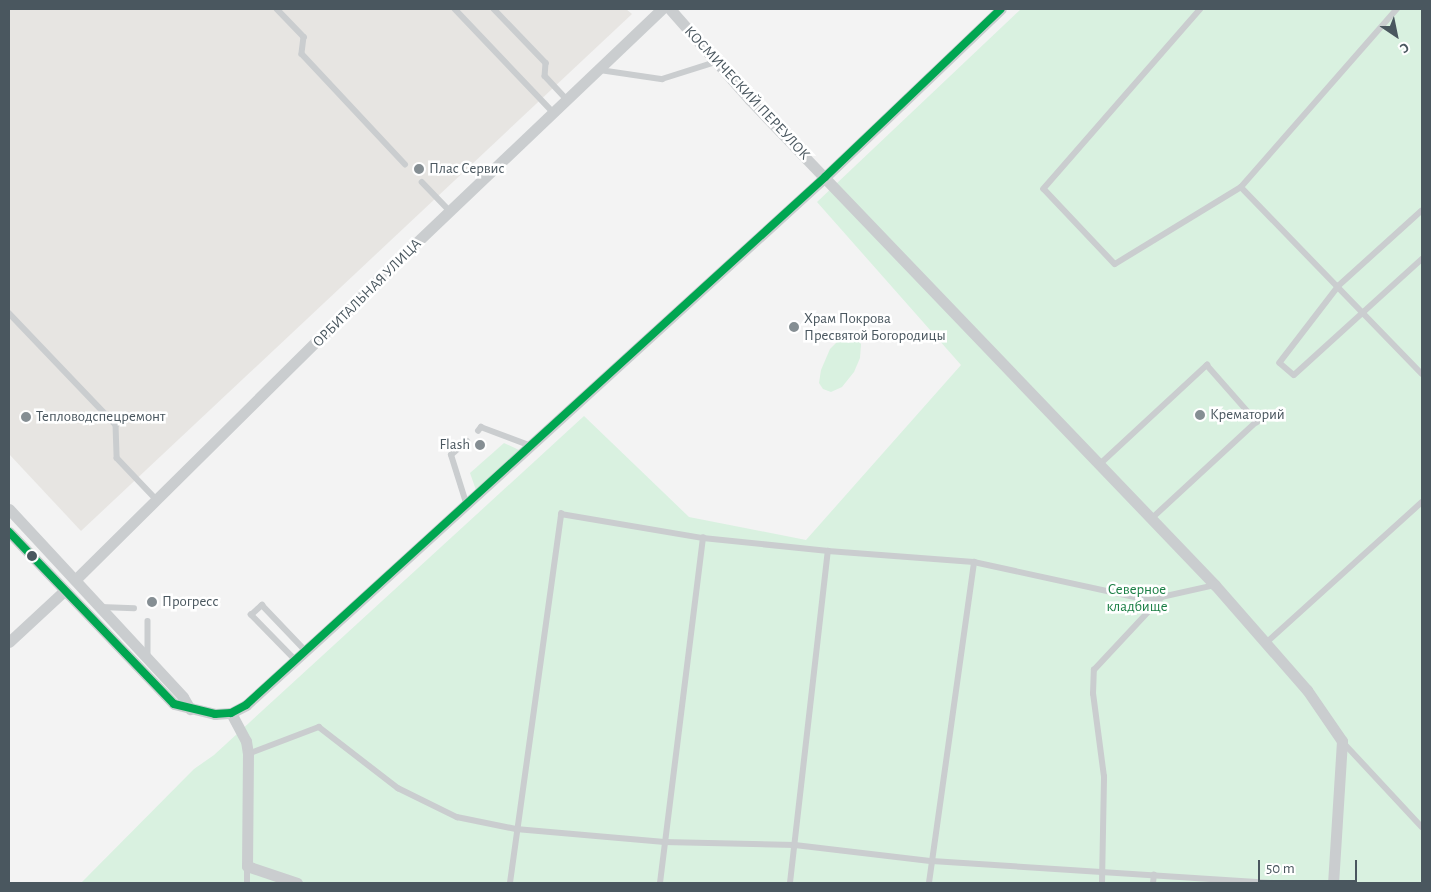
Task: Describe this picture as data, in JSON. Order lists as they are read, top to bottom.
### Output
{
  "streets": {
    "street": ["КОСМИЧЕСКИЙ ПЕРЕУЛОК", "ОРБИТАЛЬНАЯ УЛИЦА"]
  },
  "parks": ["Северное кладбище"],
  "places": [
    "Плас Сервис",
    "Храм Покрова Пресвятой Богородицы",
    "Крематорий",
    "Тепловодспецремонт",
    "Flash",
    "Прогресс"
  ],
  "scale_bar": "50 m",
  "north": "bottom right"
}
